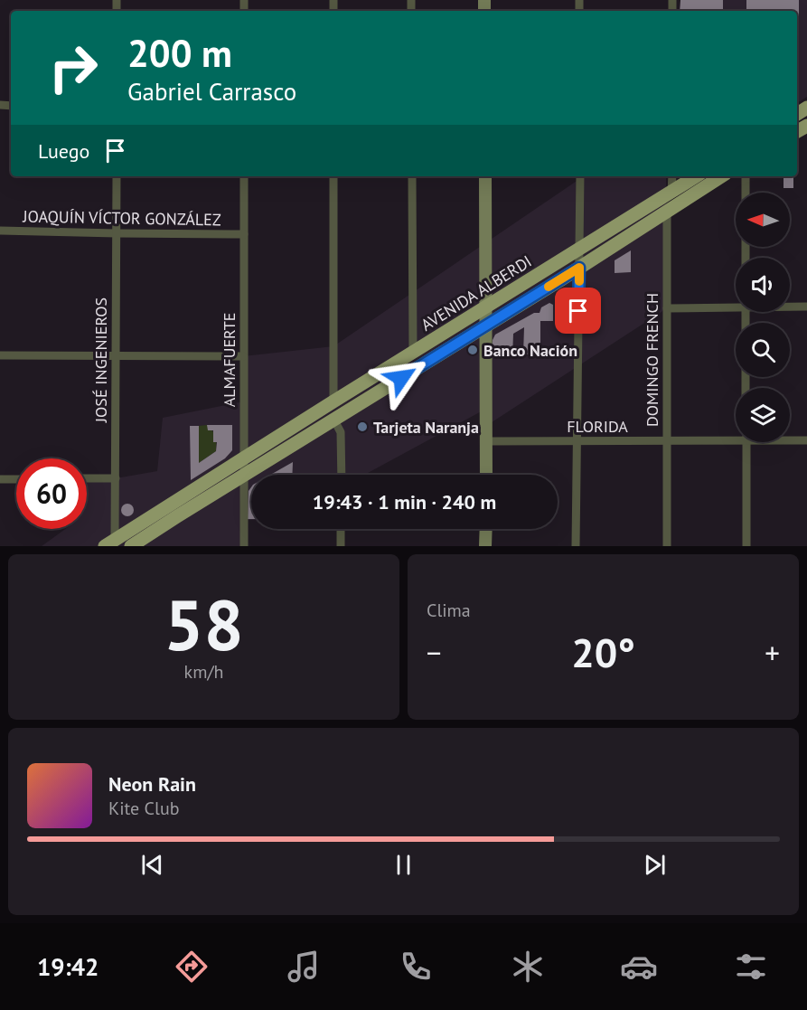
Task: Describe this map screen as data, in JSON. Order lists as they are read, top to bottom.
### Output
{
  "streets": {
    "main road": ["AVENIDA ALBERDI"],
    "street": [
      "JOAQUÍN VÍCTOR GONZÁLEZ",
      "JOSÉ INGENIEROS",
      "ALMAFUERTE",
      "DOMINGO FRENCH",
      "FLORIDA"
    ]
  },
  "crossings": [
    ["JOAQUÍN VÍCTOR GONZÁLEZ", "JOSÉ INGENIEROS"],
    ["JOAQUÍN VÍCTOR GONZÁLEZ", "ALMAFUERTE"],
    ["AVENIDA ALBERDI", "JOSÉ INGENIEROS"],
    ["AVENIDA ALBERDI", "ALMAFUERTE"],
    ["AVENIDA ALBERDI", "DOMINGO FRENCH"],
    ["DOMINGO FRENCH", "FLORIDA"]
  ],
  "places": ["Banco Nación", "Tarjeta Naranja"],
  "north": "left",
  "page": {
    "turn": ["200 m", "Gabriel Carrasco"],
    "then": "Luego",
    "limit": "60",
    "trip": "19:43 · 1 min · 240 m",
    "tile": [
      ["58", "km/h"],
      "Clima"
    ],
    "heat": ["−", "20°", "+"],
    "song": ["Neon Rain", "Kite Club"],
    "tabs": "19:42"
  }
}
